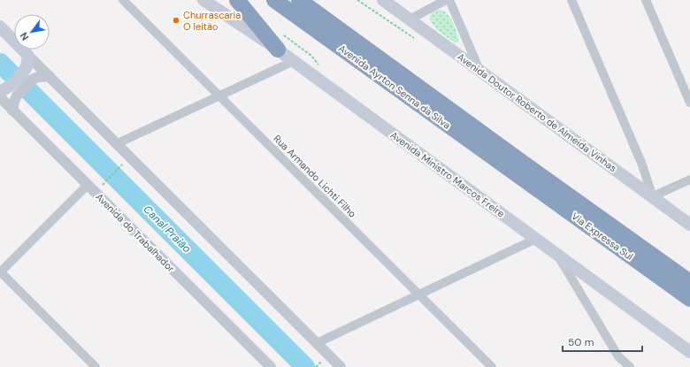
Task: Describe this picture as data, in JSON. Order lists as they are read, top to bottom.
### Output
{
  "streets": {
    "highway": ["Avenida Ayrton Senna da Silva", "Via Expressa Sul"],
    "main road": ["Avenida Doutor Roberto de Almeida Vinhas", "Avenida Ministro Marcos Freire"],
    "street": ["Rua Armando Lichti Filho", "Avenida do Trabalhador"]
  },
  "crossings": [
    ["Avenida Ayrton Senna da Silva", "Via Expressa Sul"]
  ],
  "water": ["Canal Praião"],
  "places": ["Churrascaria O leitão"],
  "scale_bar": "50 m",
  "north": "bottom left"
}
